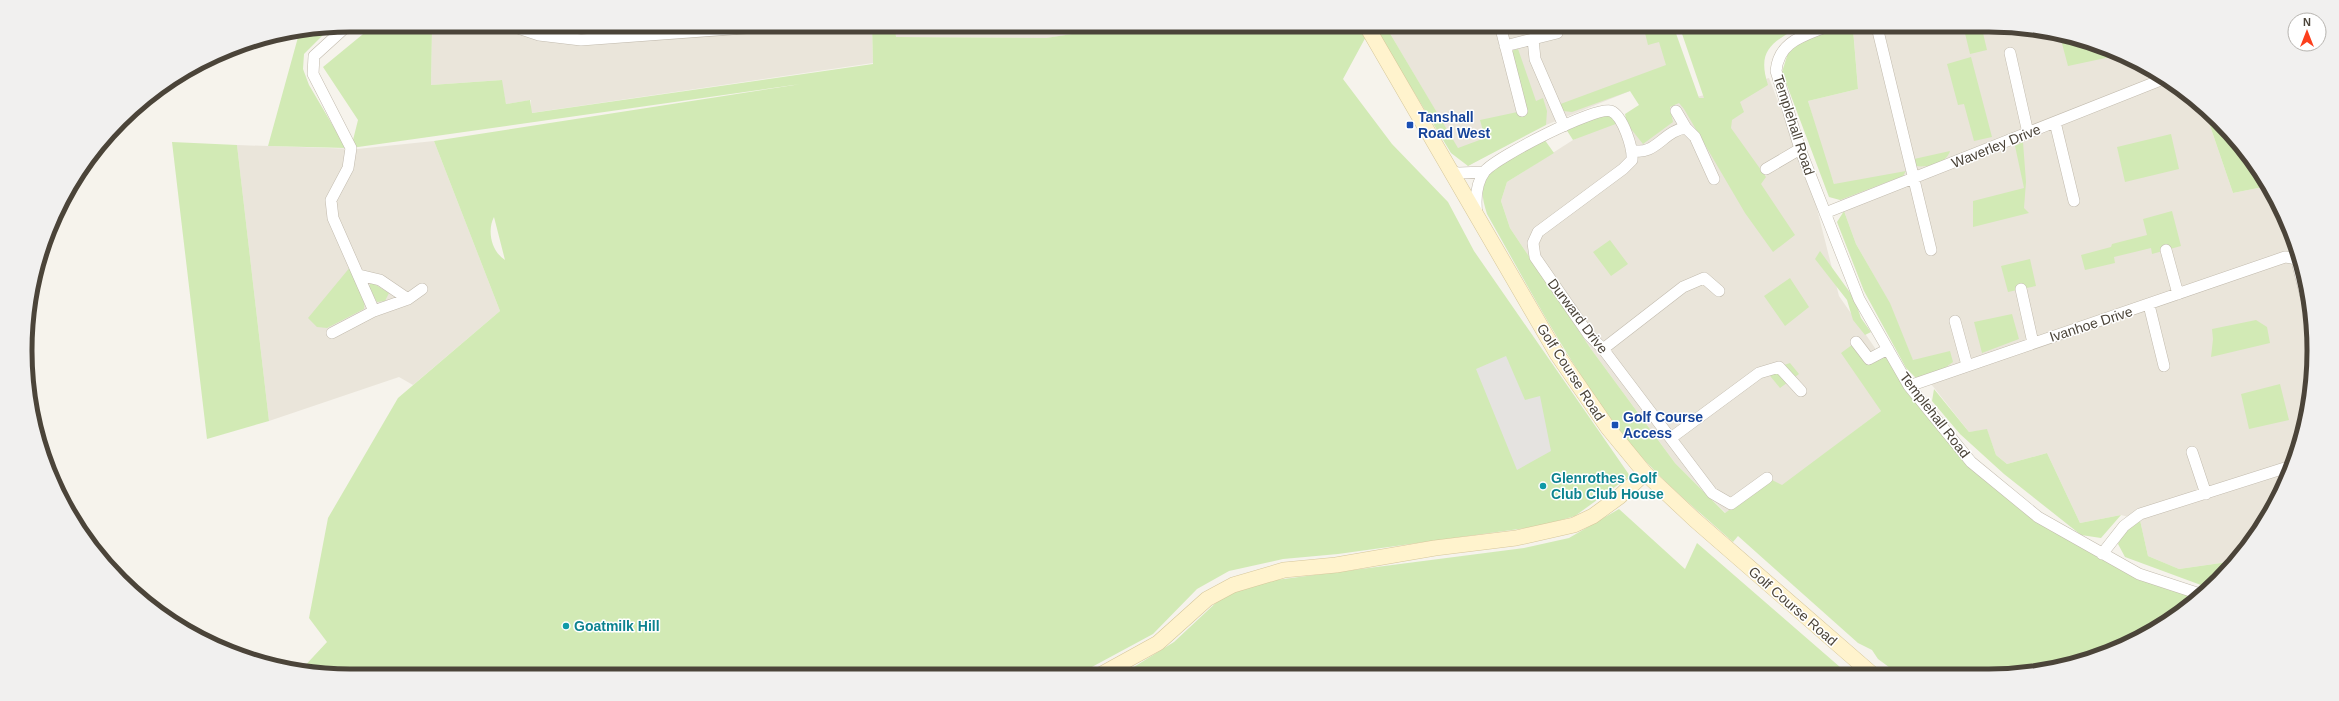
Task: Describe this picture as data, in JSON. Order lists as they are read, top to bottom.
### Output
{
  "streets": {
    "street": [
      "Templehall Road",
      "Waverley Drive",
      "Durward Drive",
      "Ivanhoe Drive",
      "Golf Course Road"
    ]
  },
  "crossings": [
    ["Templehall Road", "Waverley Drive"],
    ["Templehall Road", "Ivanhoe Drive"]
  ],
  "places": {
    "transit": ["Tanshall Road West", "Golf Course Access"],
    "other": ["Glenrothes Golf Club Club House", "Goatmilk Hill"]
  },
  "north": "top"
}
